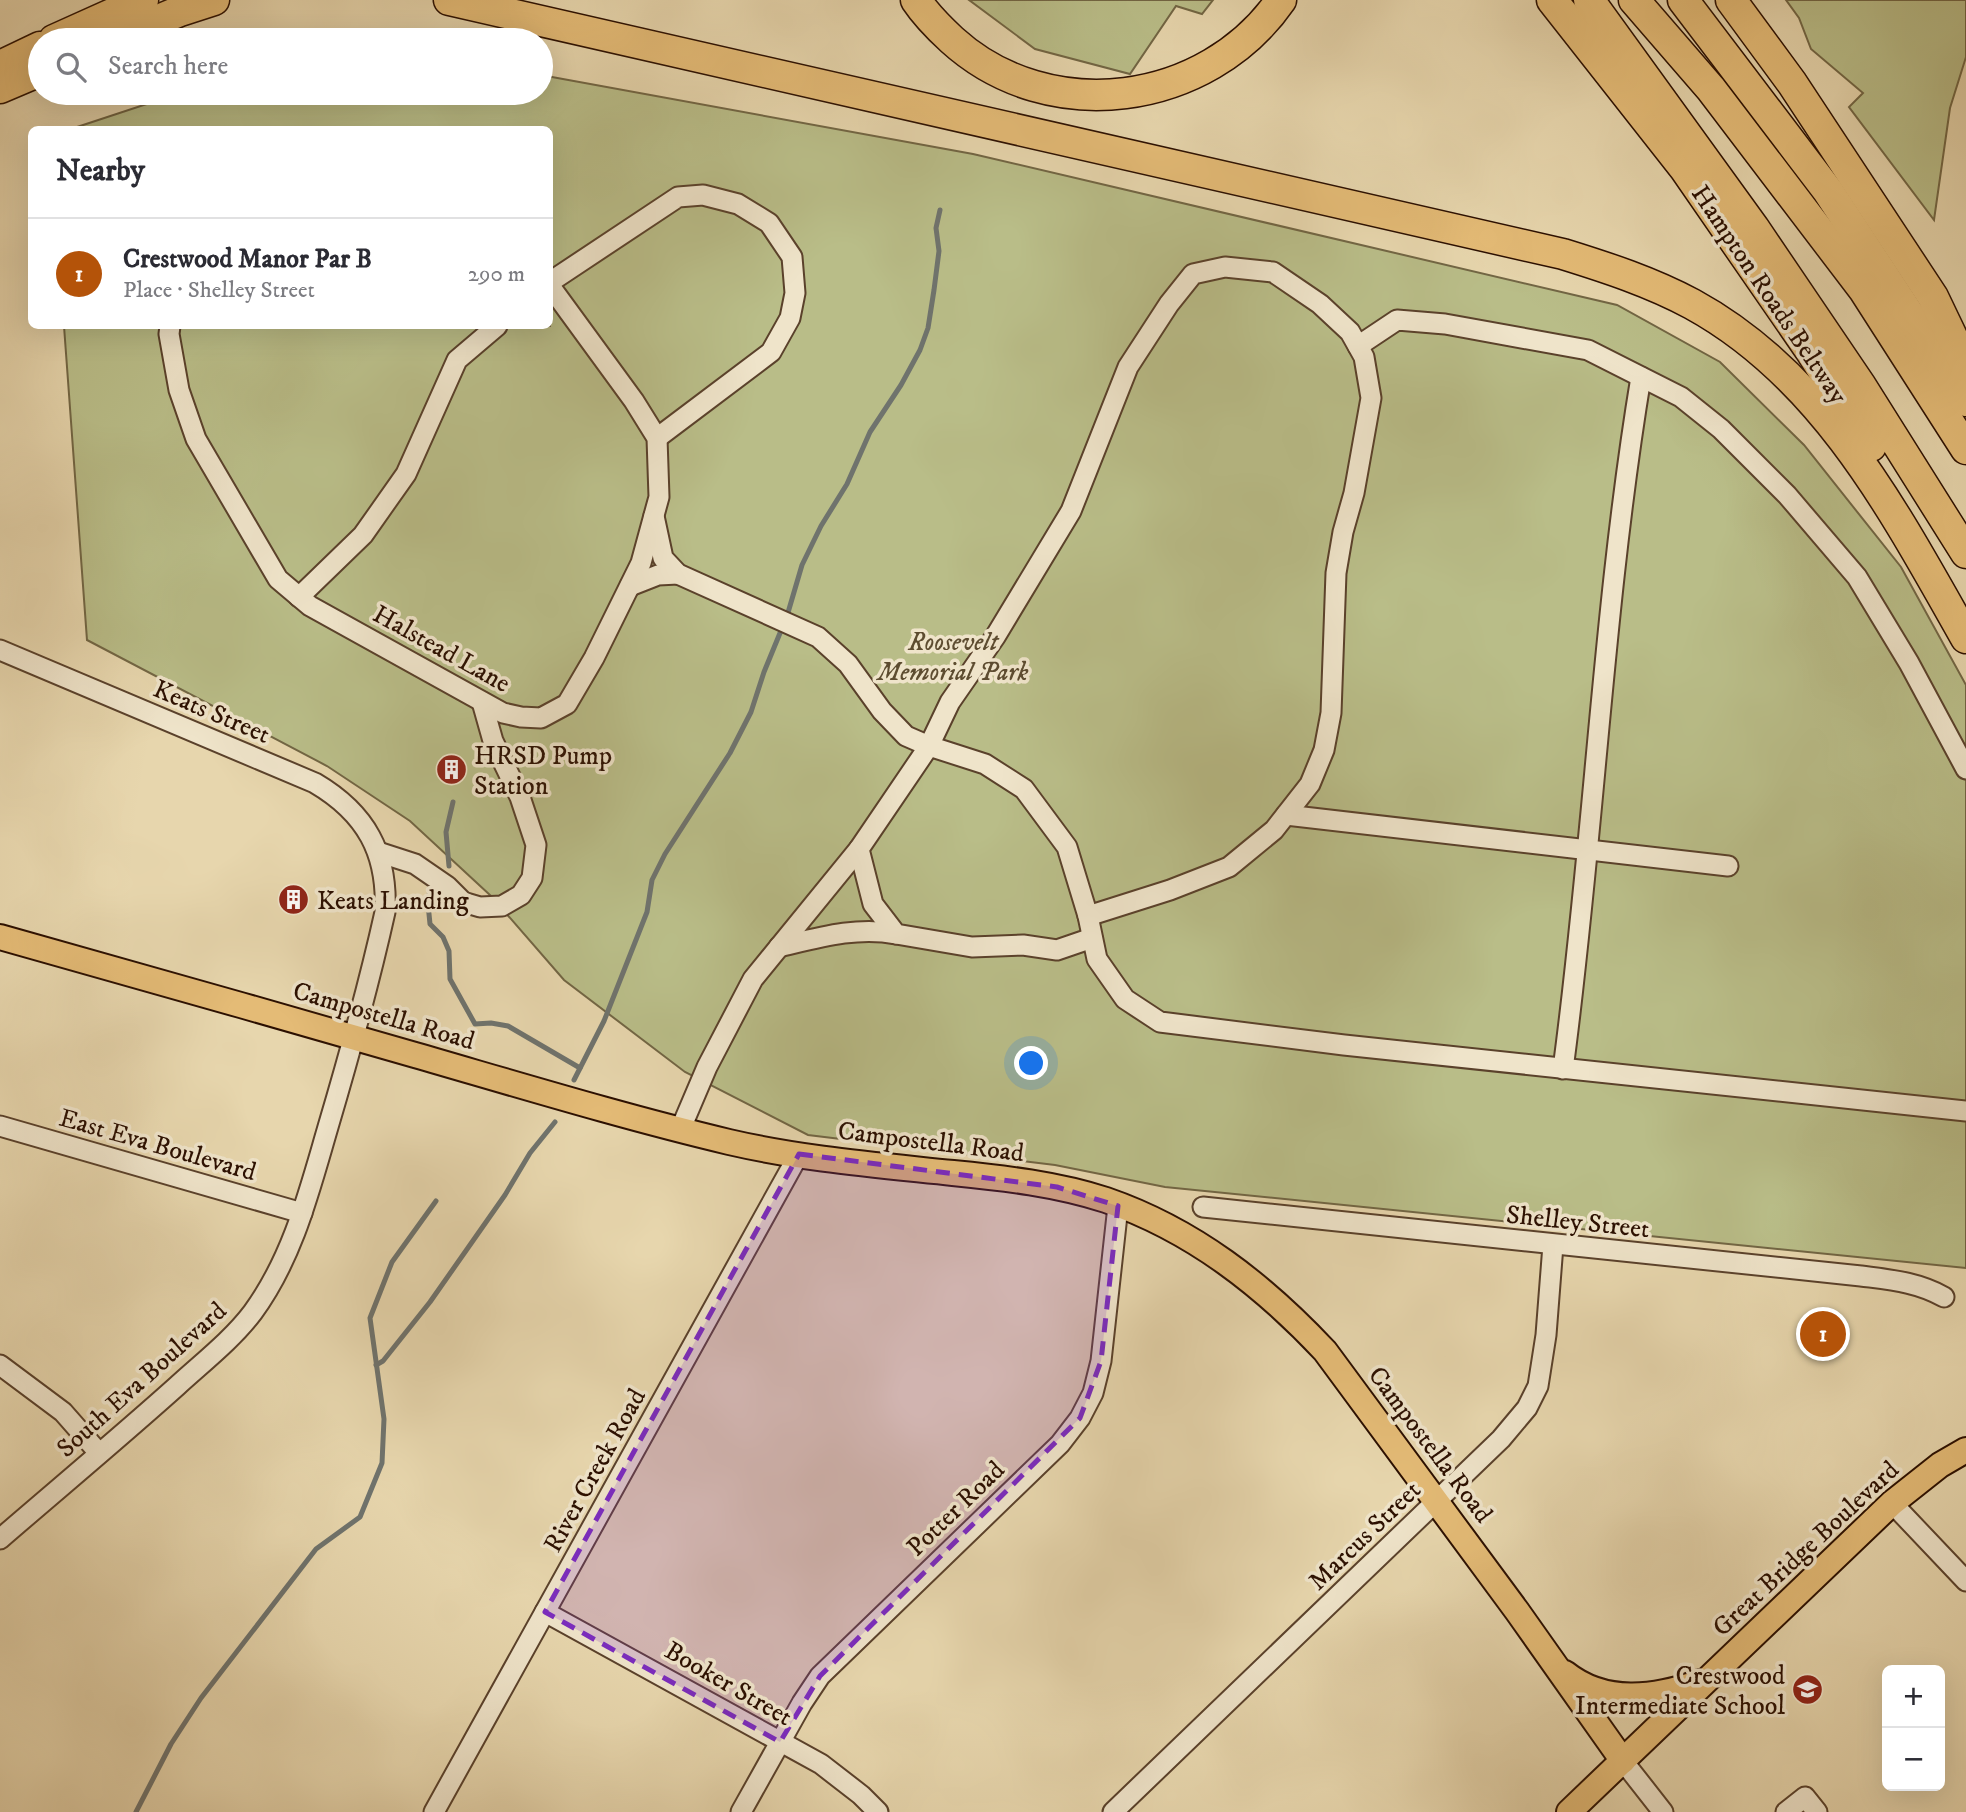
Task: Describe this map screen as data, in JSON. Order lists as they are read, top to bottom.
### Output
{
  "streets": {
    "highway": ["Hampton Roads Beltway"],
    "main road": ["Campostella Road", "Great Bridge Boulevard"],
    "street": [
      "Halstead Lane",
      "Keats Street",
      "East Eva Boulevard",
      "Shelley Street",
      "South Eva Boulevard",
      "River Creek Road",
      "Potter Road",
      "Marcus Street",
      "Booker Street"
    ]
  },
  "crossings": [
    ["Keats Street", "Campostella Road"],
    ["Keats Street", "South Eva Boulevard"],
    ["Campostella Road", "South Eva Boulevard"],
    ["Campostella Road", "River Creek Road"],
    ["Campostella Road", "Potter Road"],
    ["Campostella Road", "Marcus Street"],
    ["Campostella Road", "Great Bridge Boulevard"],
    ["East Eva Boulevard", "South Eva Boulevard"],
    ["Shelley Street", "Marcus Street"],
    ["River Creek Road", "Booker Street"],
    ["Potter Road", "Booker Street"]
  ],
  "parks": ["Roosevelt Memorial Park"],
  "places": {
    "building": ["HRSD Pump Station", "Keats Landing"],
    "school or university": ["Crestwood Intermediate School"]
  },
  "page": {
    "search": "Search here",
    "heading": "Nearby",
    "list": [
      {
        "mark": "1",
        "name": "Crestwood Manor Par B",
        "note": "Place · Shelley Street",
        "value": "290 m"
      }
    ],
    "pins": "1",
    "map_buttons": ["+", "−"]
  }
}
